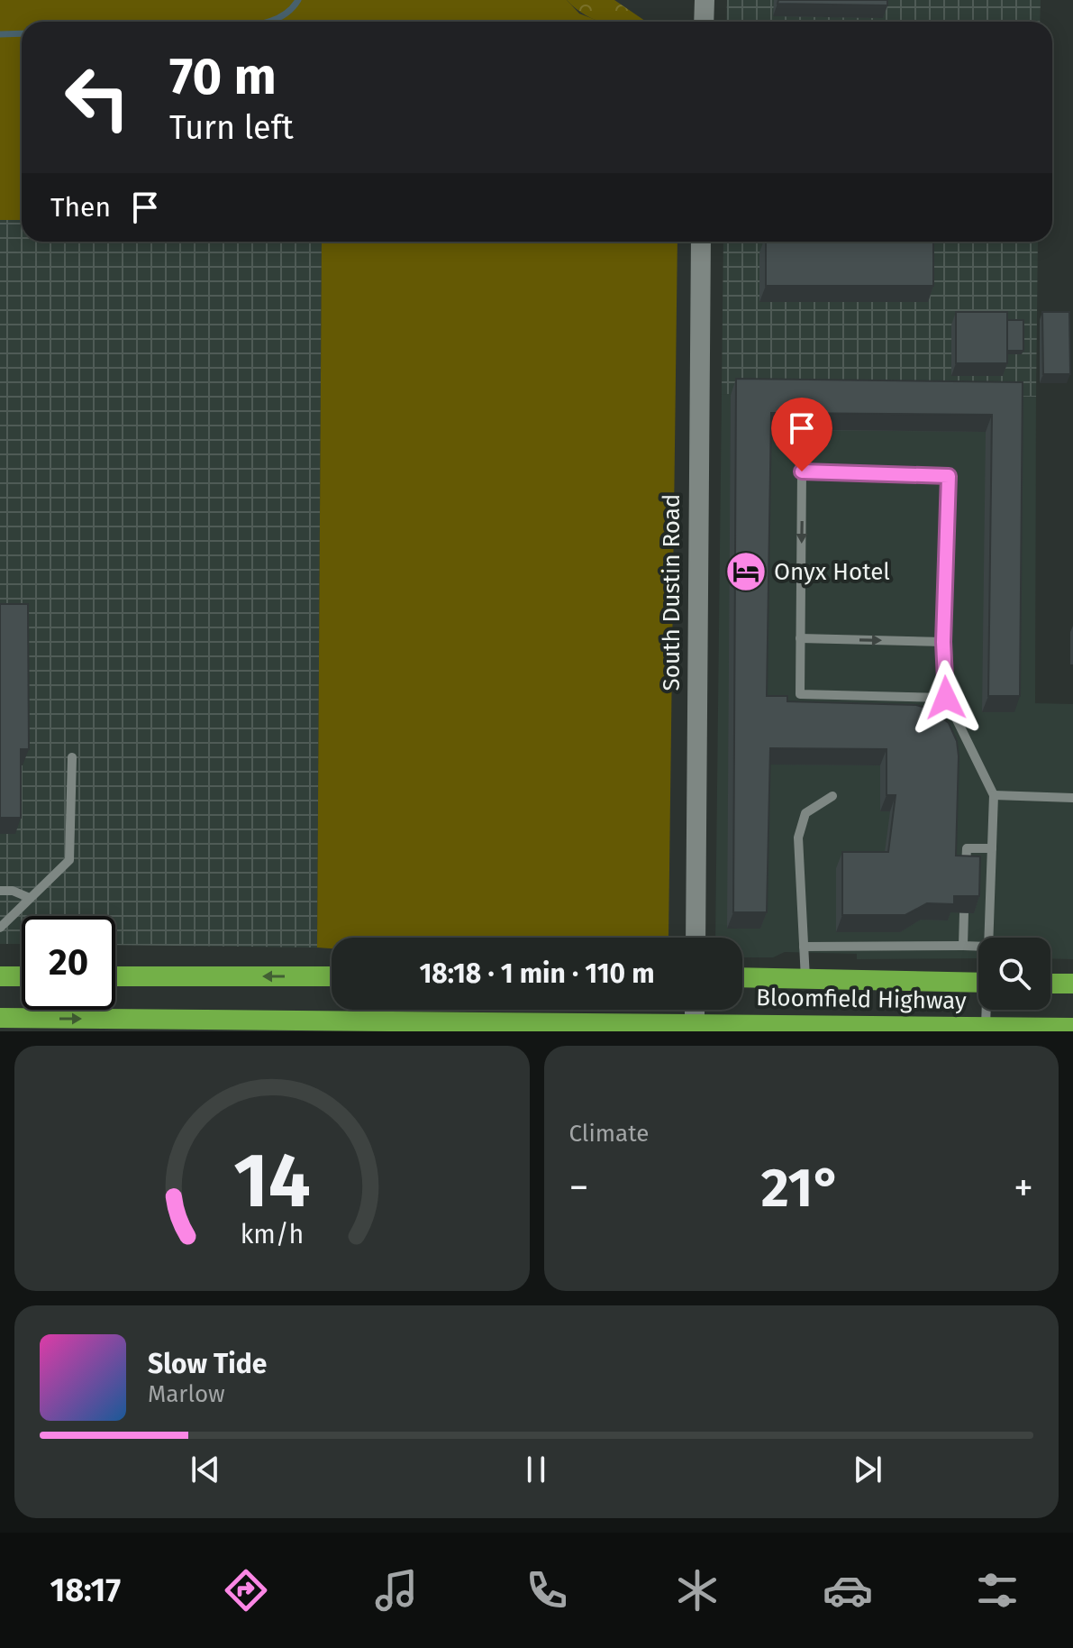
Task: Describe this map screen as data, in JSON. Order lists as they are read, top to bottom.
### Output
{
  "streets": {
    "highway": ["Bloomfield Highway"],
    "street": ["South Dustin Road"]
  },
  "places": {
    "hotel": ["Onyx Hotel"]
  },
  "page": {
    "turn": ["70 m", "Turn left"],
    "then": "Then",
    "limit": "20",
    "trip": "18:18 · 1 min · 110 m",
    "tile": "Climate",
    "heat": ["−", "21°", "+"],
    "song": ["Slow Tide", "Marlow"],
    "tabs": "18:17",
    "gauge": ["14", "km/h"]
  }
}
